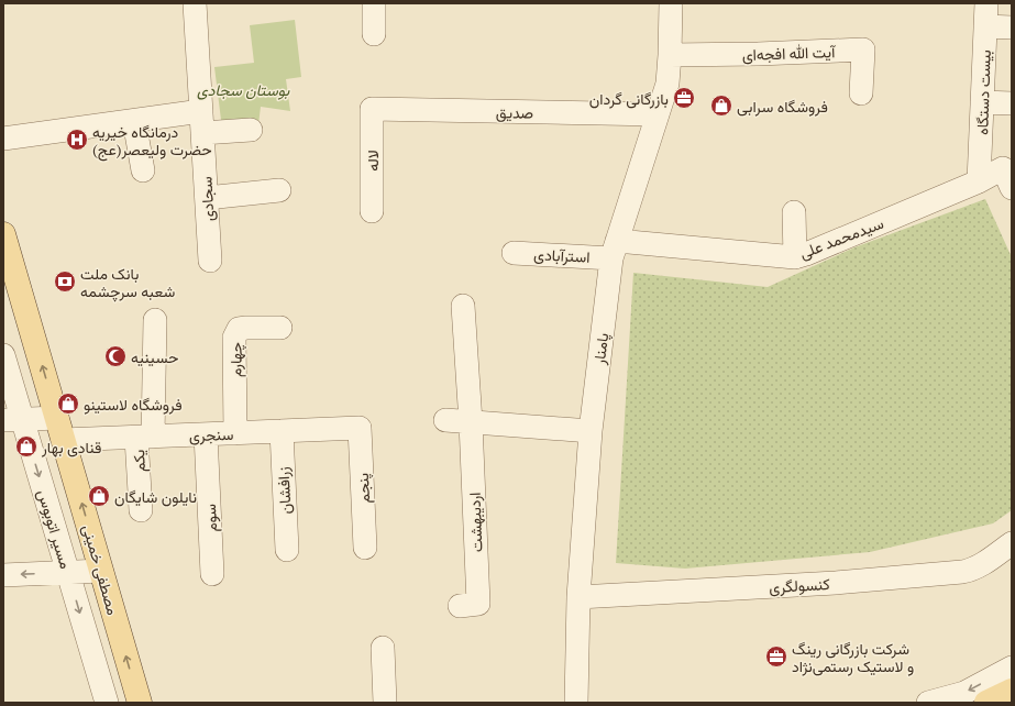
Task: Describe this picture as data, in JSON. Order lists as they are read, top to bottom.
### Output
{
  "streets": {
    "main road": ["مصطفی خمینی"],
    "street": [
      "آیت الله افجه‌ای",
      "بیست دستگاه",
      "صدیق",
      "لاله",
      "سجادی",
      "سیدمحمد علی",
      "استرآبادی",
      "پامنار",
      "چهارم",
      "سنجری",
      "یکم",
      "پنجم",
      "زرافشان",
      "سوم",
      "اردیبهشت",
      "مسیر اتوبوس",
      "کنسولگری"
    ]
  },
  "crossings": [
    ["آیت الله افجه‌ای", "پامنار"],
    ["بیست دستگاه", "سیدمحمد علی"],
    ["صدیق", "لاله"],
    ["صدیق", "پامنار"],
    ["سیدمحمد علی", "استرآبادی"],
    ["سیدمحمد علی", "پامنار"],
    ["استرآبادی", "پامنار"],
    ["پامنار", "کنسولگری"],
    ["چهارم", "سنجری"],
    ["سنجری", "یکم"],
    ["سنجری", "پنجم"],
    ["سنجری", "زرافشان"],
    ["سنجری", "سوم"],
    ["سنجری", "مسیر اتوبوس"],
    ["سنجری", "مصطفی خمینی"]
  ],
  "one_way": ["مسیر اتوبوس", "مصطفی خمینی"],
  "parks": ["بوستان سجادی"],
  "places": {
    "office": ["بازرگانی گردان", "شرکت بازرگانی رینگ و لاستیک رستمی‌نژاد"],
    "shop": [
      "فروشگاه سرابی",
      "فروشگاه لاستینو",
      "قنادی بهار",
      "نايلون شايگان"
    ],
    "hospital": ["درمانگاه خیریه حضرت ولیعصر(عج)"],
    "bank": ["بانک ملت شعبه سرچشمه"],
    "mosque": ["حسینیه"]
  }
}
